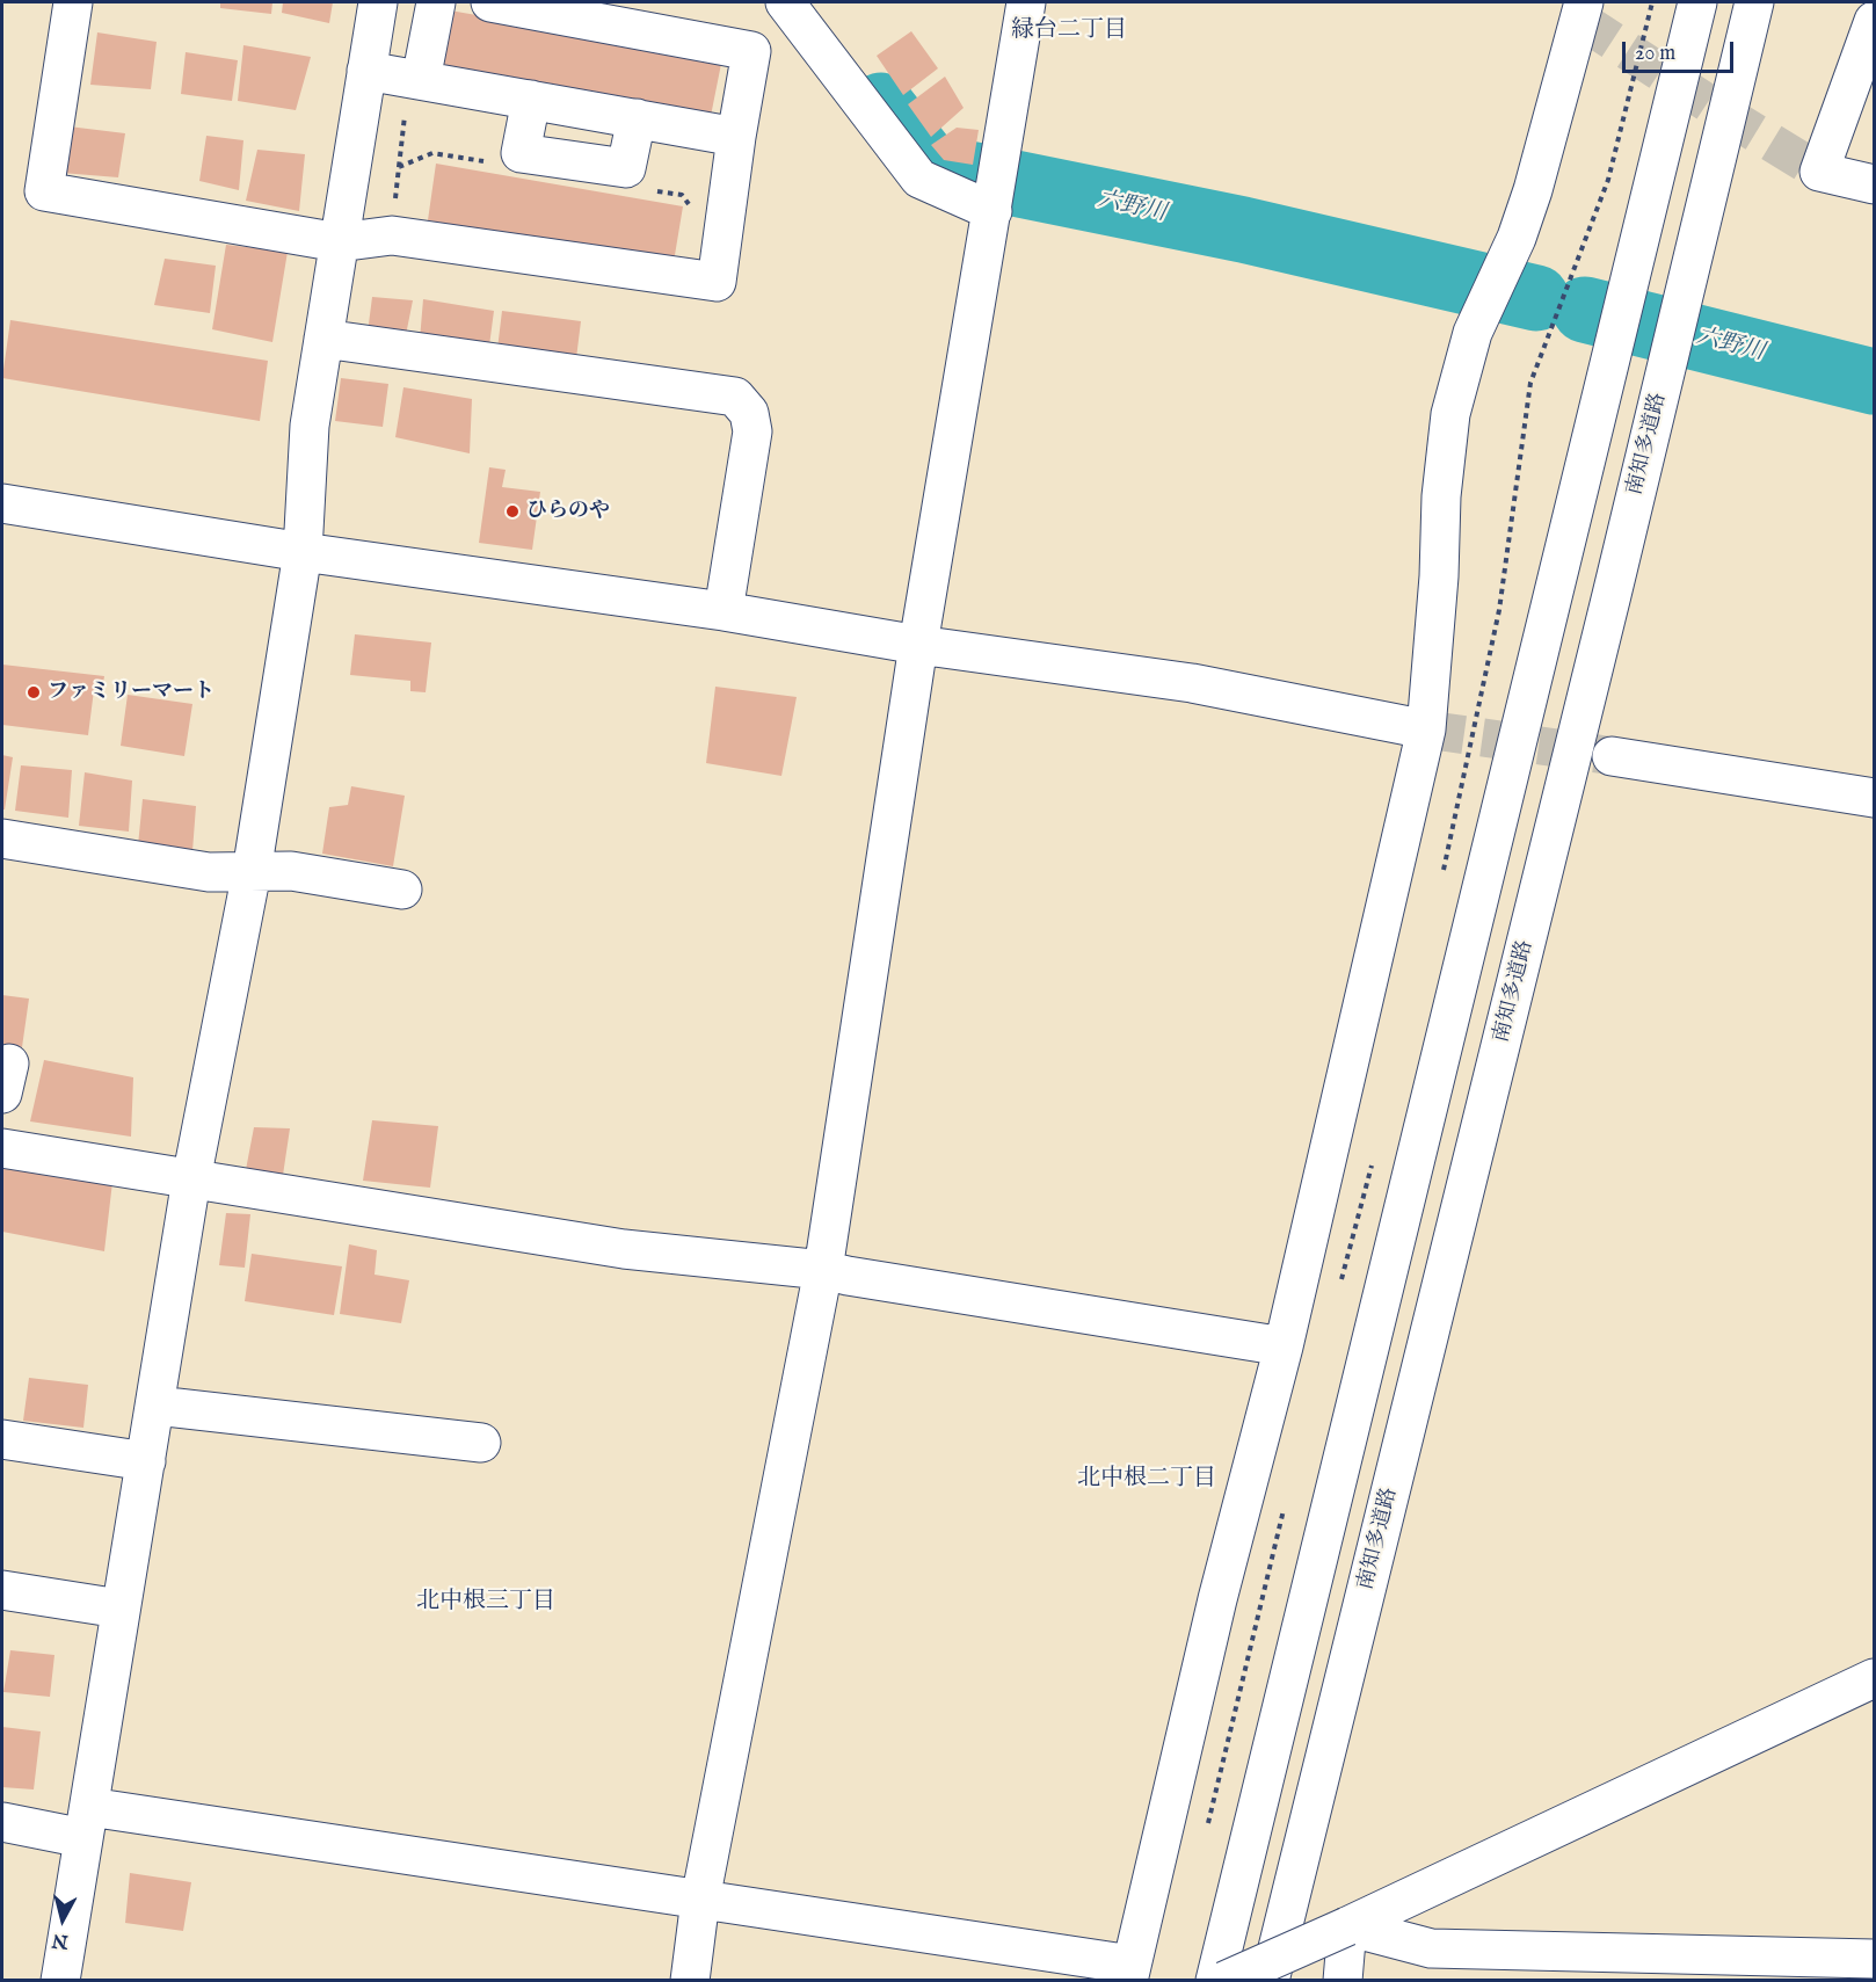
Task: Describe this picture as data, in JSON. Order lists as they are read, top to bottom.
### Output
{
  "streets": {
    "main road": ["南知多道路"]
  },
  "districts": ["緑台二丁目", "北中根二丁目", "北中根三丁目"],
  "water": ["六野川"],
  "places": ["ひらのや", "ファミリーマート"],
  "scale_bar": "20 m",
  "north": "bottom"
}
